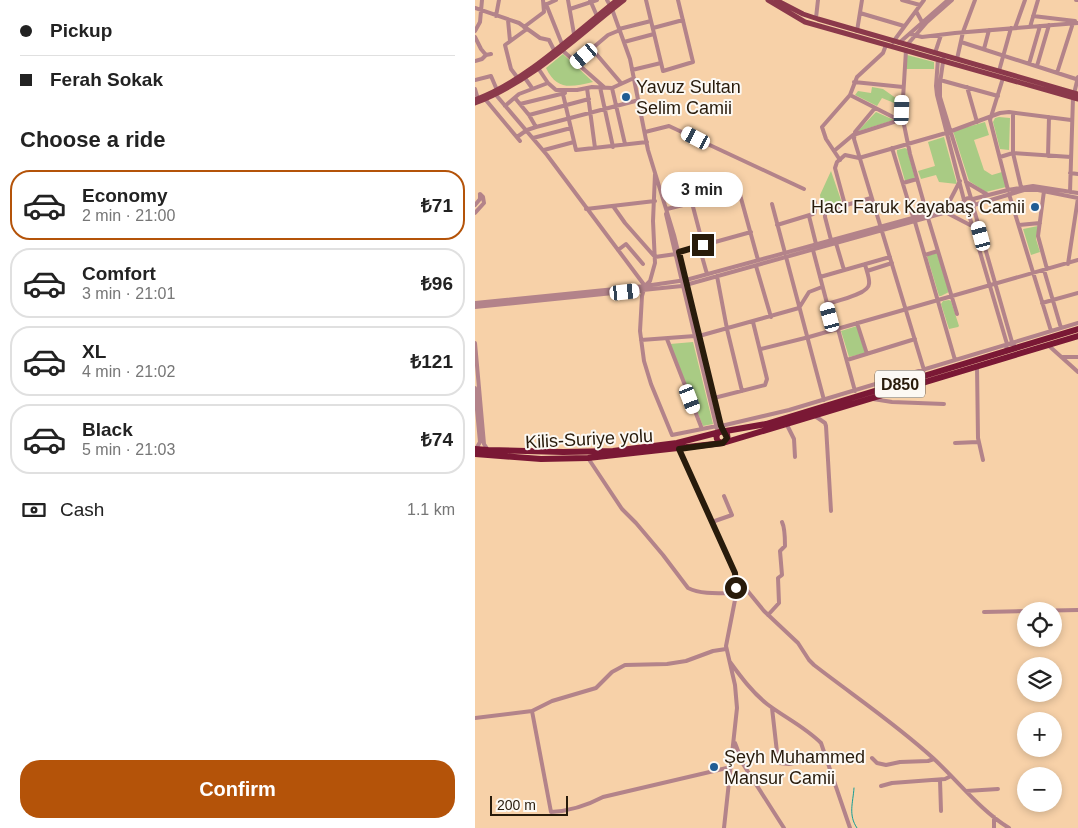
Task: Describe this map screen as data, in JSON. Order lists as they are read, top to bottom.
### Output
{
  "streets": {
    "highway": ["D850", "Kilis-Suriye yolu"]
  },
  "places": ["Yavuz Sultan Selim Camii", "Hacı Faruk Kayabaş Camii", "Şeyh Muhammed Mansur Camii"],
  "scale_bar": "200 m",
  "page": {
    "banner": ["Pickup", "Ferah Sokak"],
    "heading": "Choose a ride",
    "list": [
      {
        "name": "Economy",
        "note": "2 min · 21:00",
        "value": "₺71"
      },
      {
        "name": "Comfort",
        "note": "3 min · 21:01",
        "value": "₺96"
      },
      {
        "name": "XL",
        "note": "4 min · 21:02",
        "value": "₺121"
      },
      {
        "name": "Black",
        "note": "5 min · 21:03",
        "value": "₺74"
      }
    ],
    "bubble": "3 min",
    "pay": ["Cash", "1.1 km"],
    "map_buttons": ["+", "−"],
    "buttons": "Confirm",
    "scale": "200 m"
  }
}
